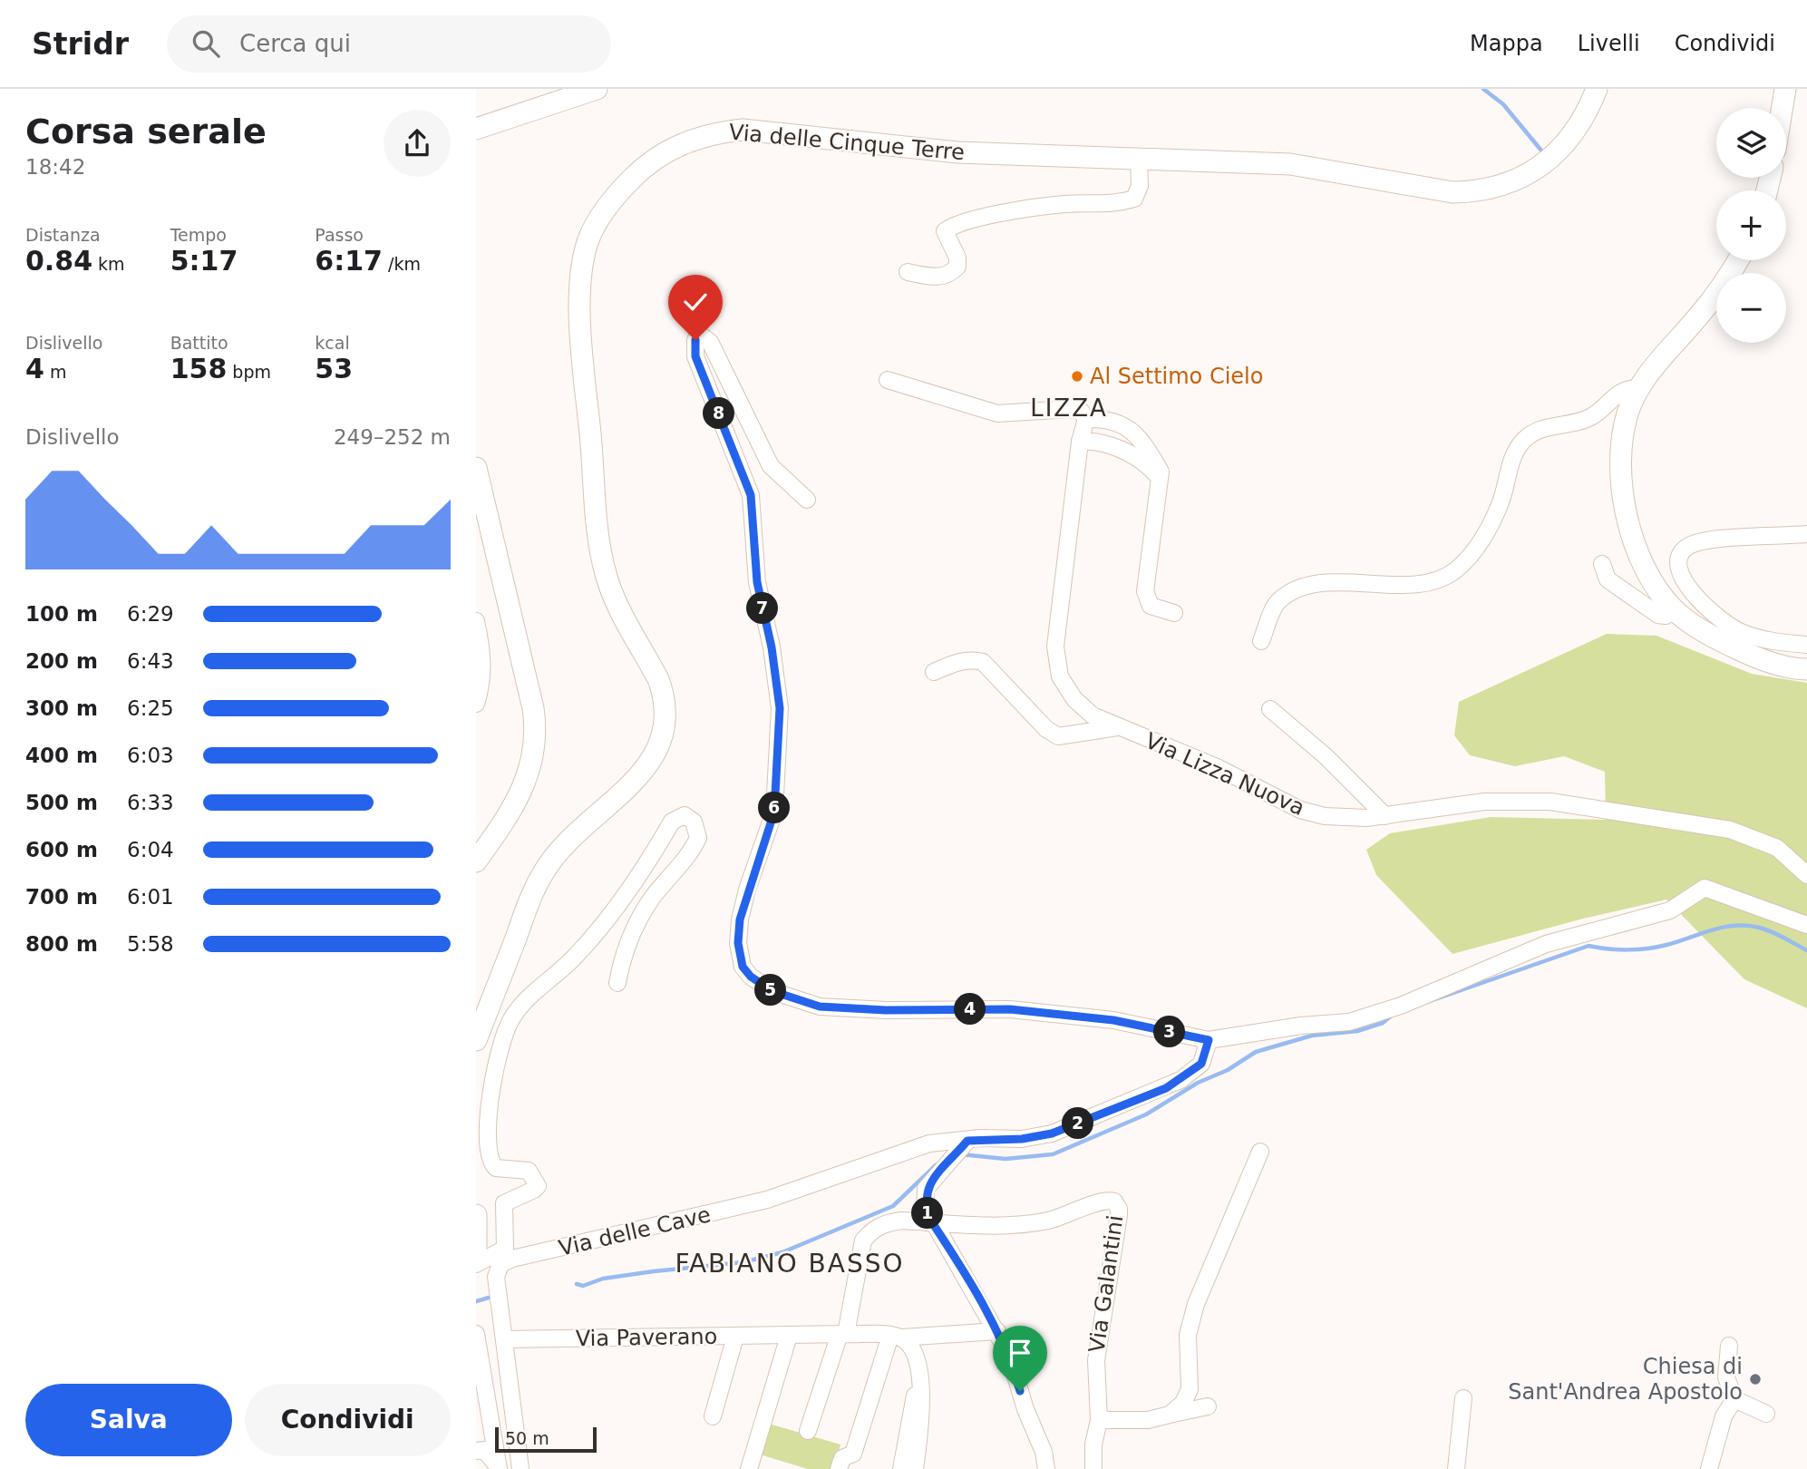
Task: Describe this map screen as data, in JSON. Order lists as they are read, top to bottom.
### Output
{
  "streets": {
    "main road": ["Via delle Cinque Terre"],
    "street": [
      "Via Lizza Nuova",
      "Via delle Cave",
      "Via Galantini",
      "Via Paverano"
    ]
  },
  "crossings": [
    ["Via delle Cave", "Via Paverano"],
    ["Via Galantini", "Via Paverano"]
  ],
  "districts": ["LIZZA", "FABIANO BASSO"],
  "places": ["Al Settimo Cielo", "Chiesa di Sant'Andrea Apostolo"],
  "scale_bar": "50 m",
  "page": {
    "header": "Stridr",
    "search": "Cerca qui",
    "nav": ["Mappa", "Livelli", "Condividi"],
    "heading": ["Corsa serale", "18:42"],
    "map_buttons": ["+", "−"],
    "stats": [
      ["Distanza", "0.84 km"],
      ["Tempo", "5:17"],
      ["Passo", "6:17 /km"],
      ["Dislivello", "4 m"],
      ["Battito", "158 bpm"],
      ["kcal", "53"]
    ],
    "pins": [
      "8",
      "7",
      "6",
      "5",
      "4",
      "3",
      "2",
      "1"
    ],
    "chart": ["Dislivello", "249–252 m"],
    "list": [
      {
        "name": "100 m",
        "note": "6:29"
      },
      {
        "name": "200 m",
        "note": "6:43"
      },
      {
        "name": "300 m",
        "note": "6:25"
      },
      {
        "name": "400 m",
        "note": "6:03"
      },
      {
        "name": "500 m",
        "note": "6:33"
      },
      {
        "name": "600 m",
        "note": "6:04"
      },
      {
        "name": "700 m",
        "note": "6:01"
      },
      {
        "name": "800 m",
        "note": "5:58"
      }
    ],
    "buttons": ["Salva", "Condividi"],
    "scale": "50 m"
  }
}
